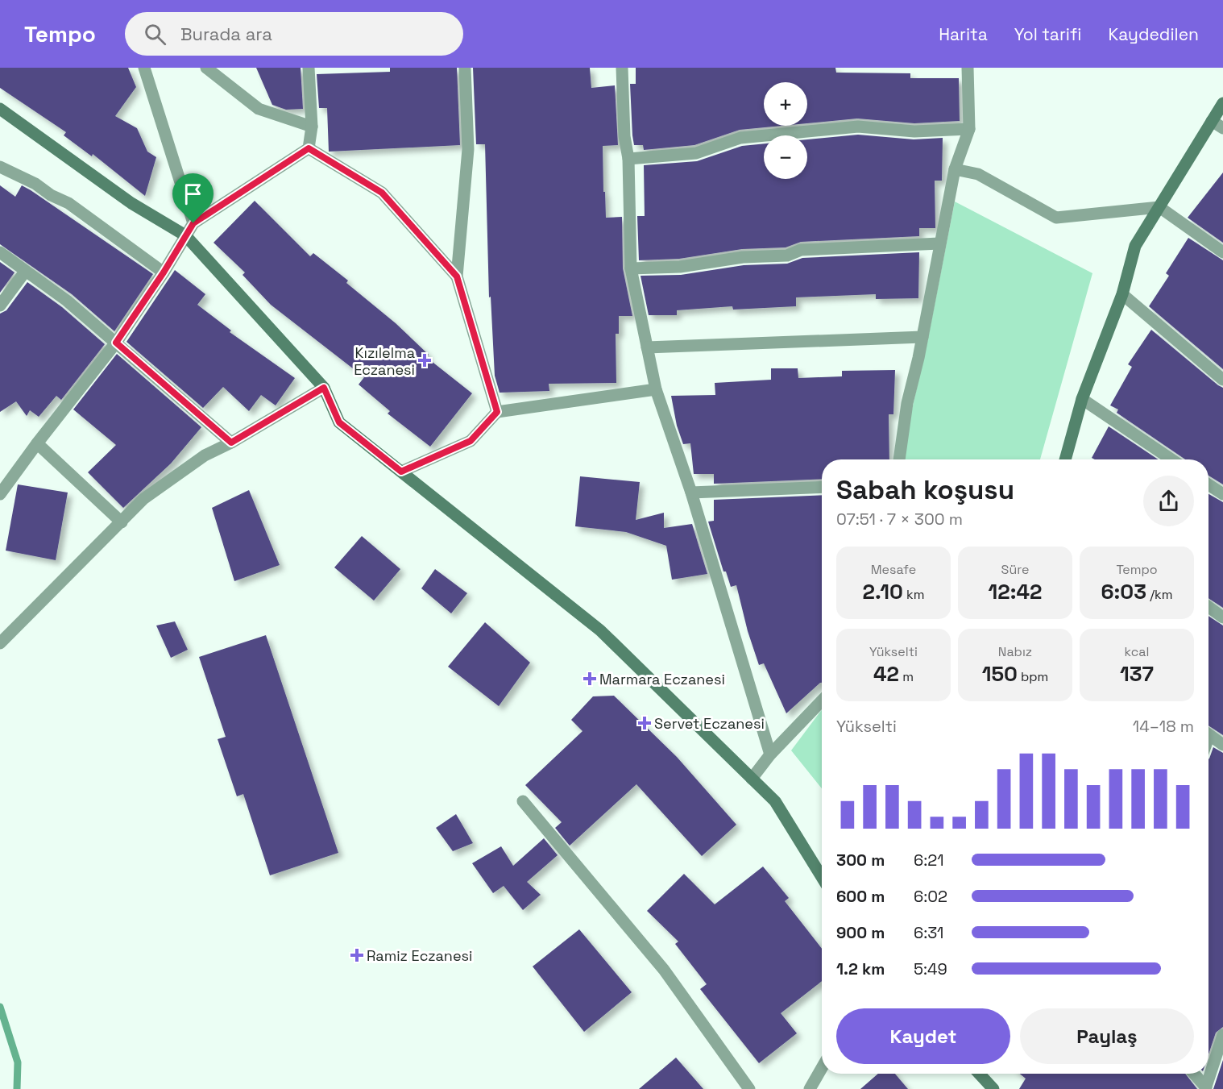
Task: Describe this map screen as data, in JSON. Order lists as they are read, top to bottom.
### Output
{
  "places": {
    "health": [
      "Kızılelma Eczanesi",
      "Marmara Eczanesi",
      "Servet Eczanesi",
      "Ramiz Eczanesi"
    ]
  },
  "page": {
    "header": "Tempo",
    "search": "Burada ara",
    "nav": ["Harita", "Yol tarifi", "Kaydedilen"],
    "map_buttons": ["+", "−"],
    "heading": ["Sabah koşusu", "07:51 · 7 × 300 m"],
    "stats": [
      ["Mesafe", "2.10 km"],
      ["Süre", "12:42"],
      ["Tempo", "6:03 /km"],
      ["Yükselti", "42 m"],
      ["Nabız", "150 bpm"],
      ["kcal", "137"]
    ],
    "chart": ["Yükselti", "14–18 m"],
    "list": [
      {
        "name": "300 m",
        "note": "6:21"
      },
      {
        "name": "600 m",
        "note": "6:02"
      },
      {
        "name": "900 m",
        "note": "6:31"
      },
      {
        "name": "1.2 km",
        "note": "5:49"
      }
    ],
    "buttons": ["Kaydet", "Paylaş"]
  }
}
